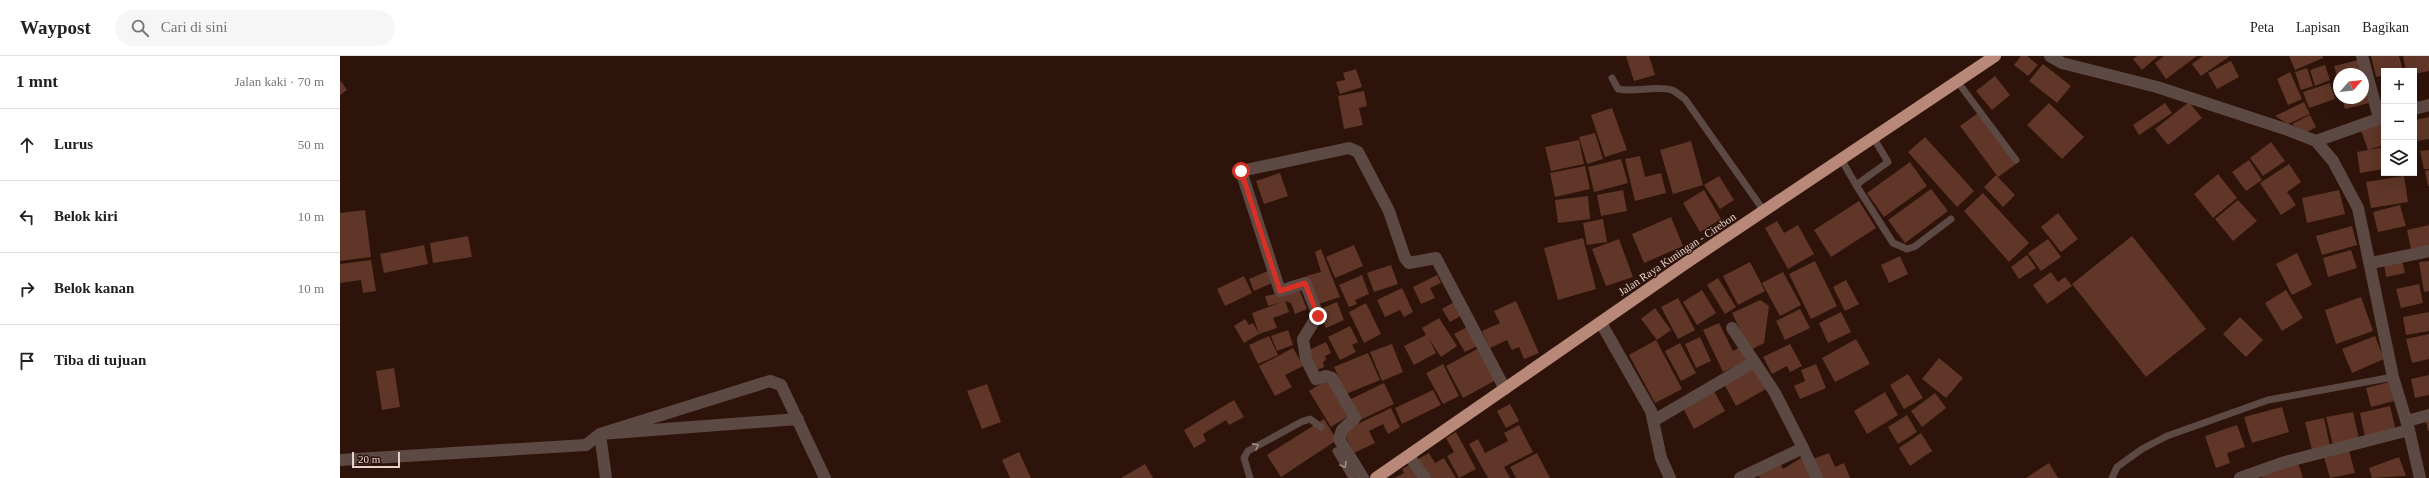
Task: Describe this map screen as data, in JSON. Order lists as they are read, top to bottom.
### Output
{
  "streets": {
    "highway": ["Jalan Raya Kuningan - Cirebon"]
  },
  "scale_bar": "20 m",
  "north": "top right",
  "page": {
    "header": "Waypost",
    "search": "Cari di sini",
    "nav": ["Peta", "Lapisan", "Bagikan"],
    "heading": ["1 mnt", "Jalan kaki · 70 m"],
    "map_buttons": ["+", "−"],
    "list": [
      ["Lurus", "50 m"],
      ["Belok kiri", "10 m"],
      ["Belok kanan", "10 m"],
      "Tiba di tujuan"
    ],
    "scale": "20 m"
  }
}
